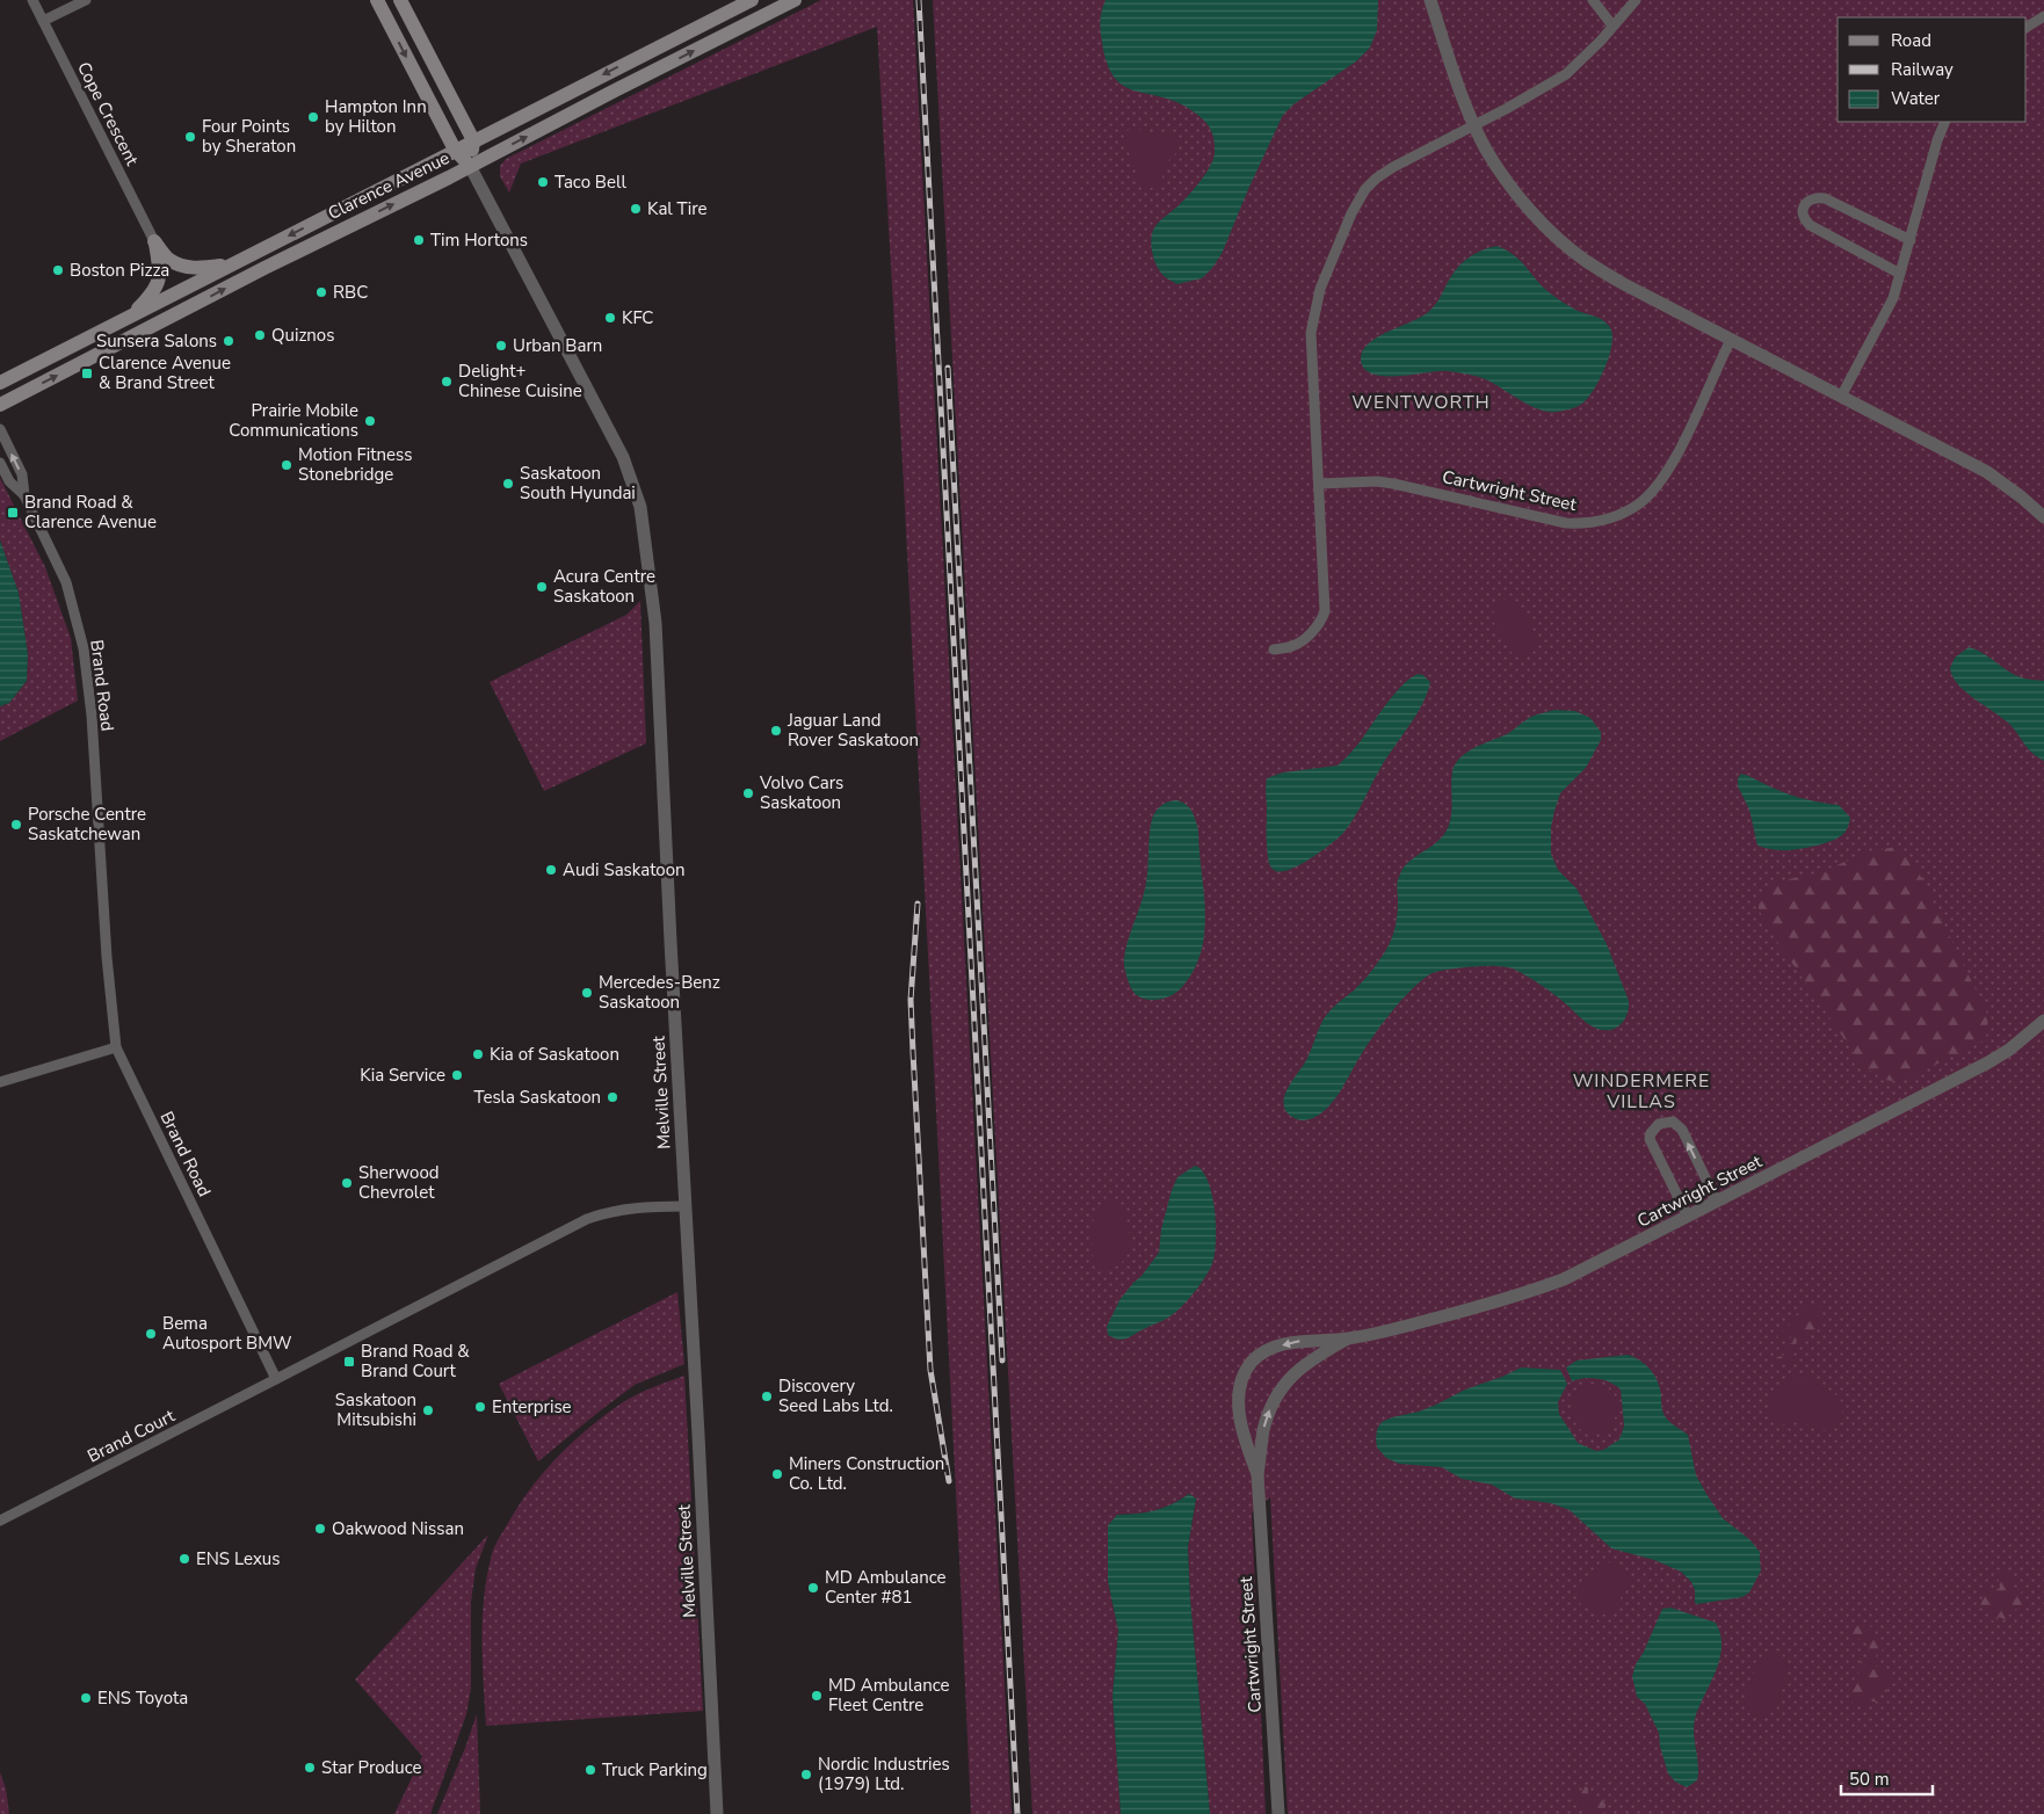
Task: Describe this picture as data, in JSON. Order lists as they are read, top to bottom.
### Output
{
  "streets": {
    "main road": ["Clarence Avenue"],
    "street": [
      "Cope Crescent",
      "Cartwright Street",
      "Brand Road",
      "Melville Street",
      "Brand Court"
    ]
  },
  "crossings": [
    ["Clarence Avenue", "Melville Street"],
    ["Brand Road", "Brand Court"]
  ],
  "districts": ["WENTWORTH", "WINDERMERE VILLAS"],
  "places": {
    "other": [
      "Hampton Inn by Hilton",
      "Four Points by Sheraton",
      "Taco Bell",
      "Kal Tire",
      "Tim Hortons",
      "Boston Pizza",
      "RBC",
      "KFC",
      "Quiznos",
      "Sunsera Salons",
      "Urban Barn",
      "Delight+ Chinese Cuisine",
      "Prairie Mobile Communications",
      "Motion Fitness Stonebridge",
      "Saskatoon South Hyundai",
      "Acura Centre Saskatoon",
      "Jaguar Land Rover Saskatoon",
      "Volvo Cars Saskatoon",
      "Porsche Centre Saskatchewan",
      "Audi Saskatoon",
      "Mercedes-Benz Saskatoon",
      "Kia of Saskatoon",
      "Kia Service",
      "Tesla Saskatoon",
      "Sherwood Chevrolet",
      "Bema Autosport BMW",
      "Discovery Seed Labs Ltd.",
      "Enterprise",
      "Saskatoon Mitsubishi",
      "Miners Construction Co. Ltd.",
      "Oakwood Nissan",
      "ENS Lexus",
      "MD Ambulance Center #81",
      "MD Ambulance Fleet Centre",
      "ENS Toyota",
      "Star Produce",
      "Truck Parking",
      "Nordic Industries (1979) Ltd."
    ],
    "transit": ["Clarence Avenue & Brand Street", "Brand Road & Clarence Avenue", "Brand Road & Brand Court"]
  },
  "legend": ["Road", "Railway", "Water"],
  "scale_bar": "50 m"
}
